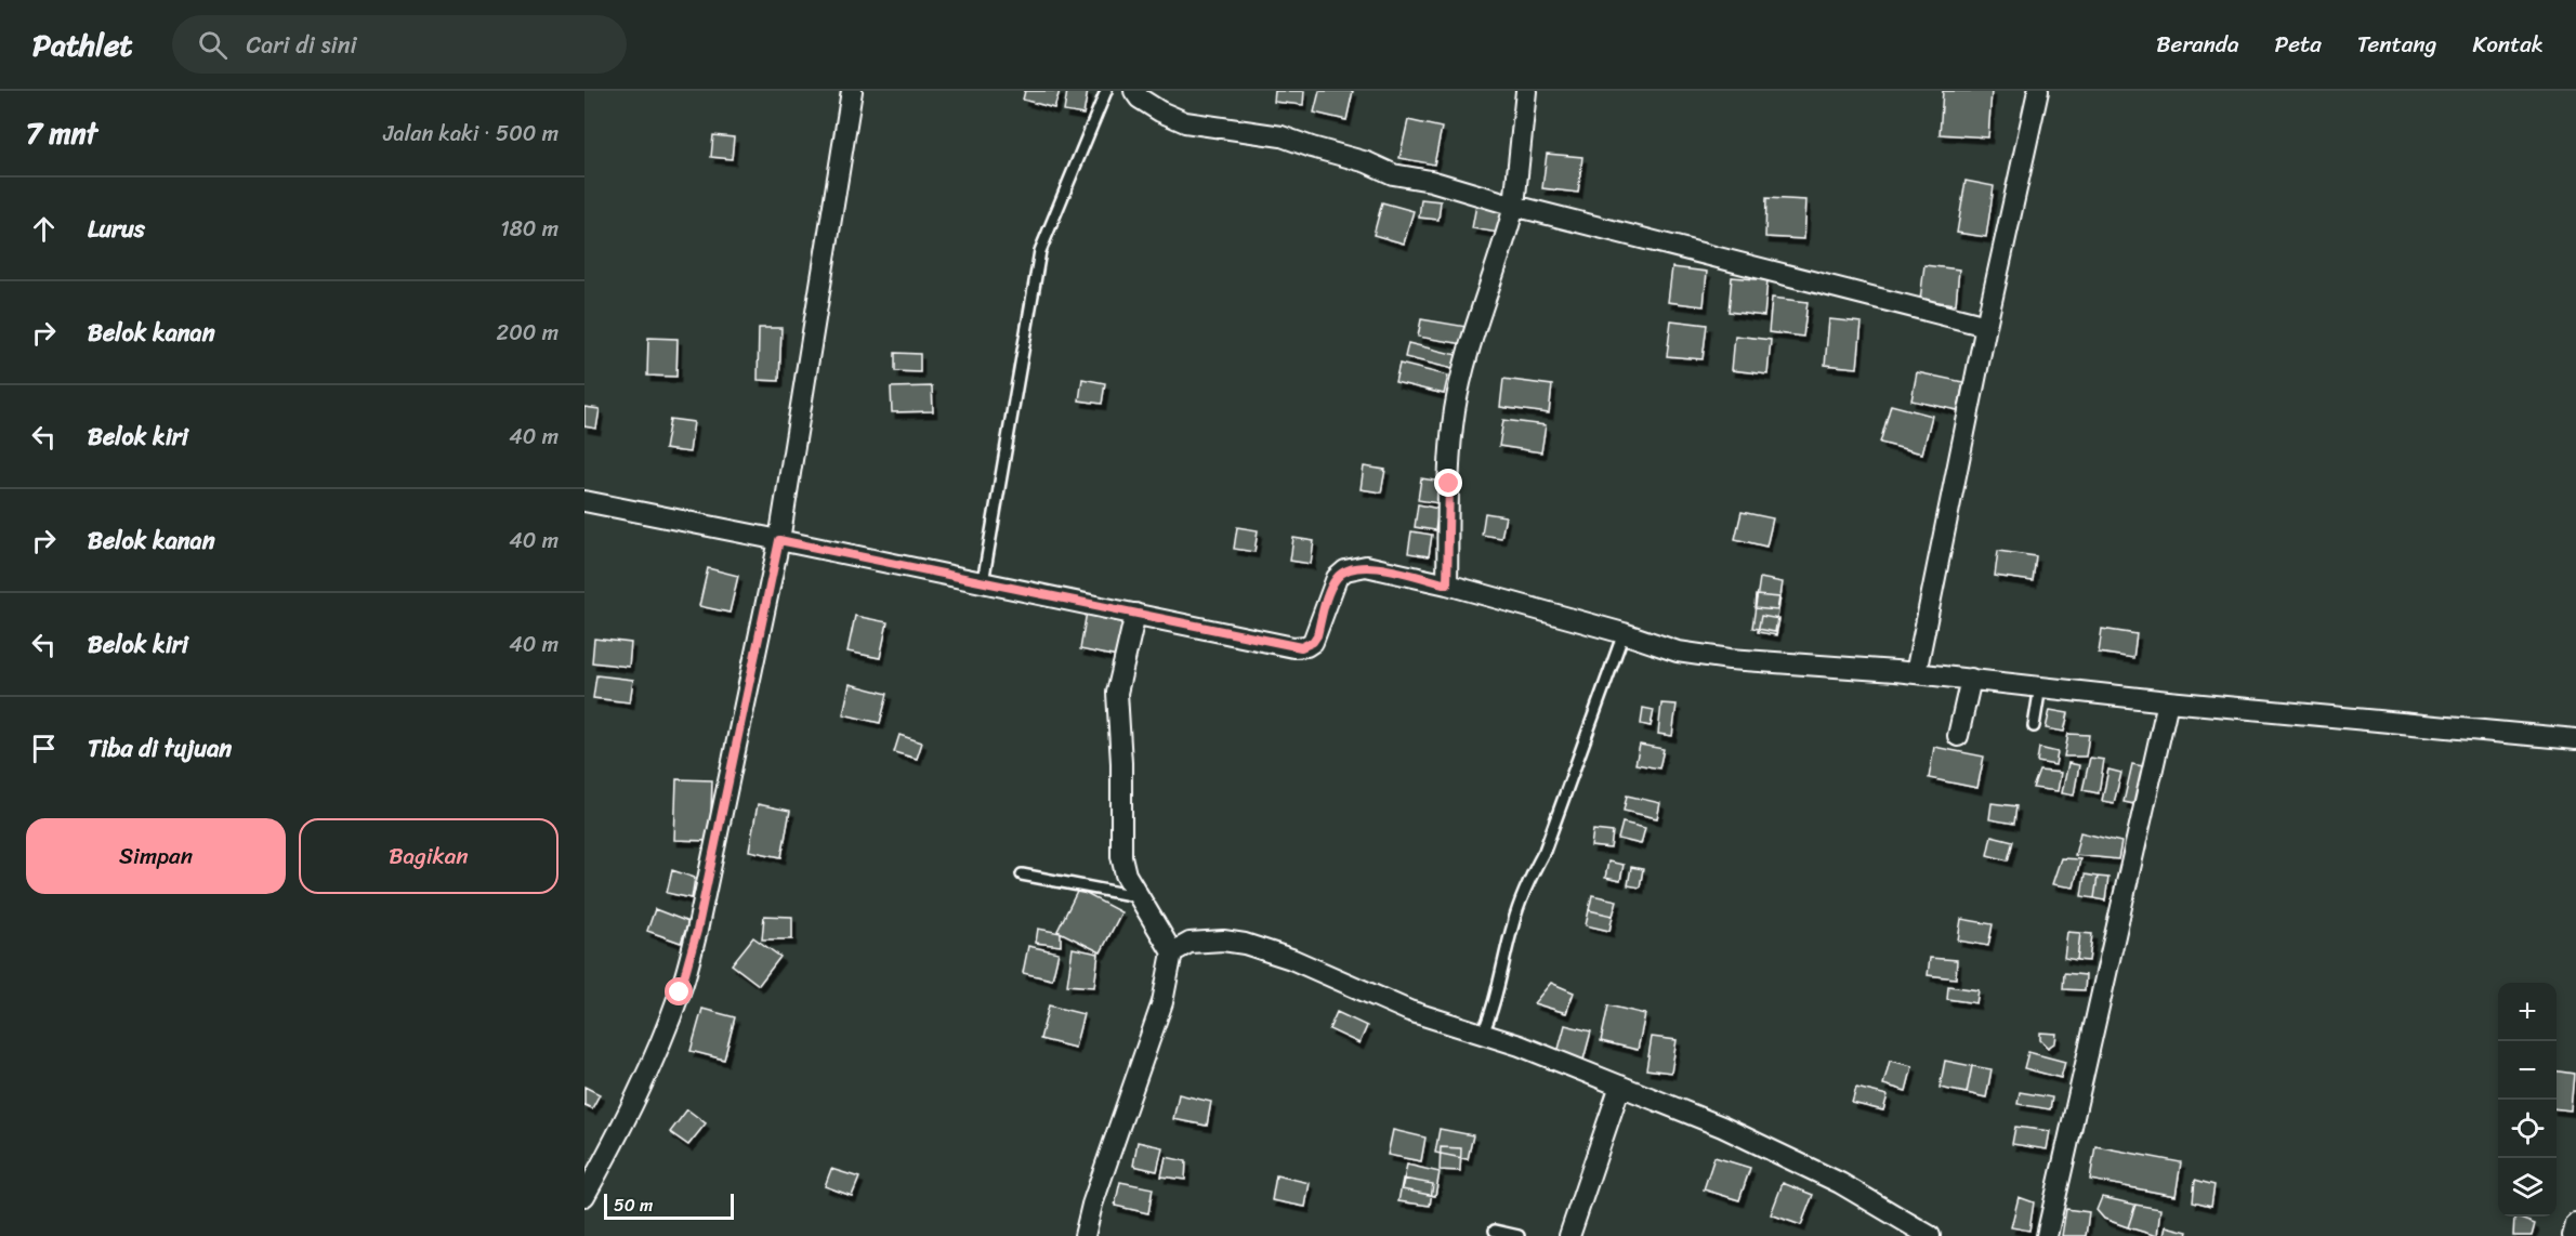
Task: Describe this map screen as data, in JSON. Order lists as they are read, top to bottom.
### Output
{
  "scale_bar": "50 m",
  "page": {
    "header": "Pathlet",
    "search": "Cari di sini",
    "nav": [
      "Beranda",
      "Peta",
      "Tentang",
      "Kontak"
    ],
    "heading": ["7 mnt", "Jalan kaki · 500 m"],
    "list": [
      ["Lurus", "180 m"],
      ["Belok kanan", "200 m"],
      ["Belok kiri", "40 m"],
      ["Belok kanan", "40 m"],
      ["Belok kiri", "40 m"],
      "Tiba di tujuan"
    ],
    "buttons": ["Simpan", "Bagikan"],
    "map_buttons": ["+", "−"],
    "scale": "50 m"
  }
}
